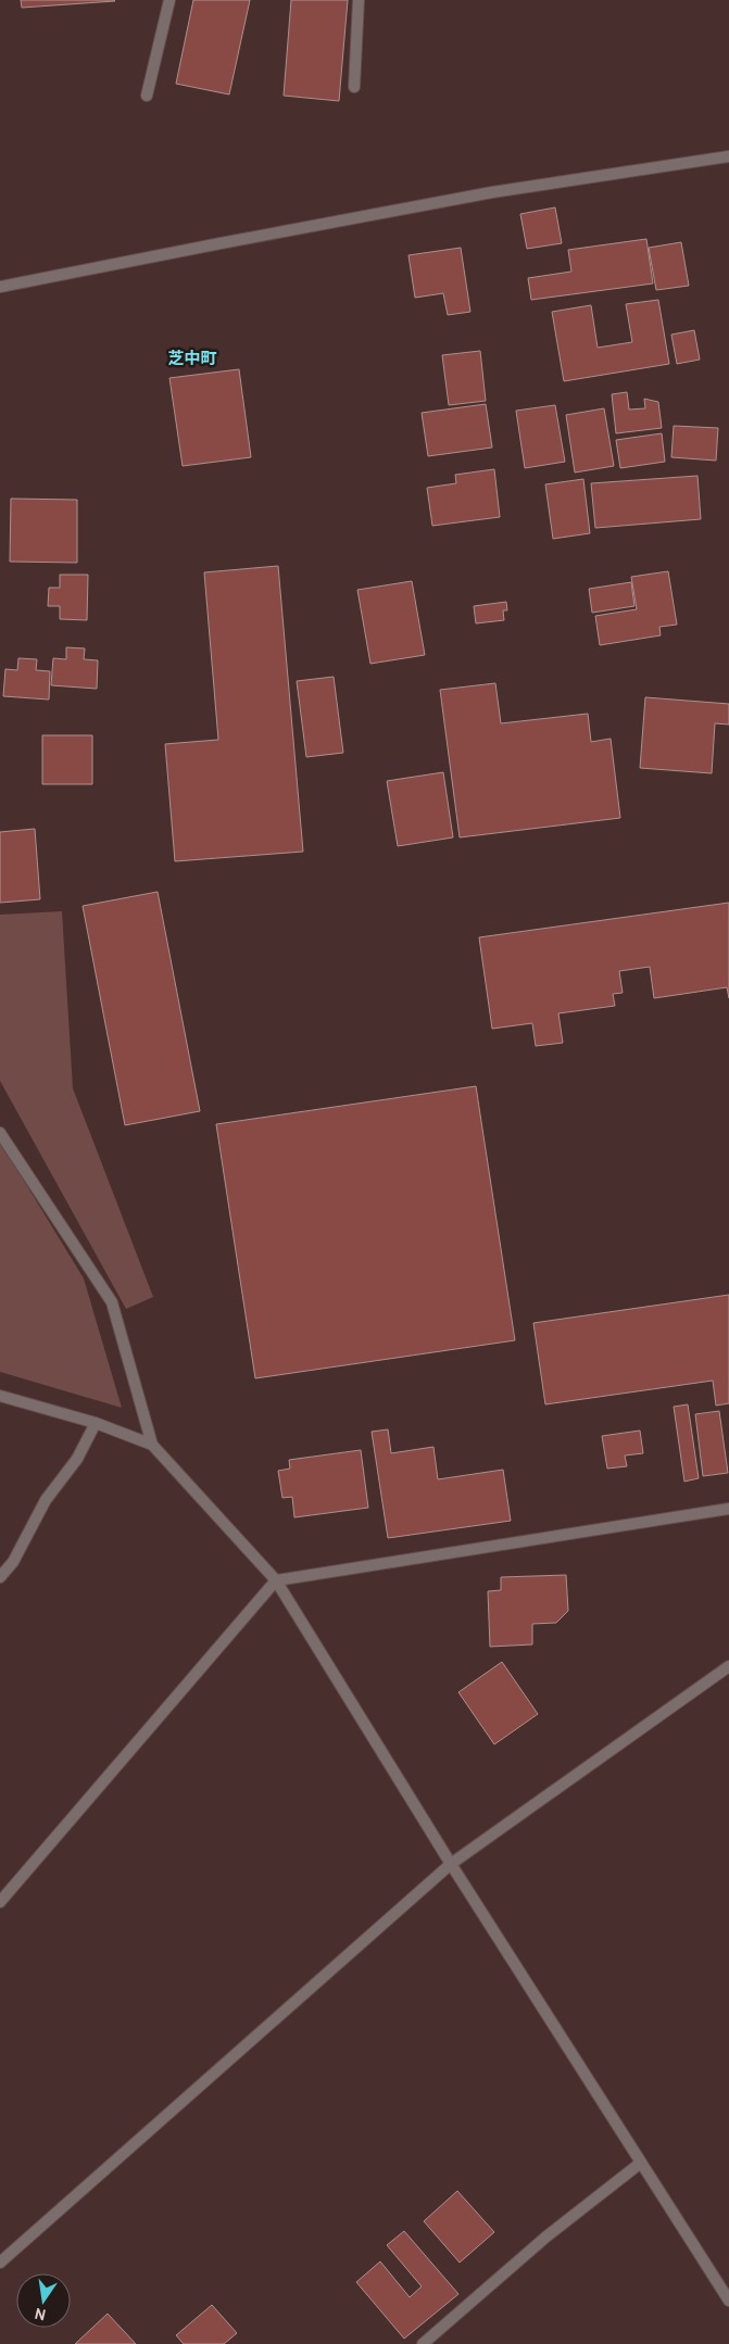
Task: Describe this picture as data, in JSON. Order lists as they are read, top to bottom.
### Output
{
  "districts": ["芝中町"],
  "north": "bottom"
}
